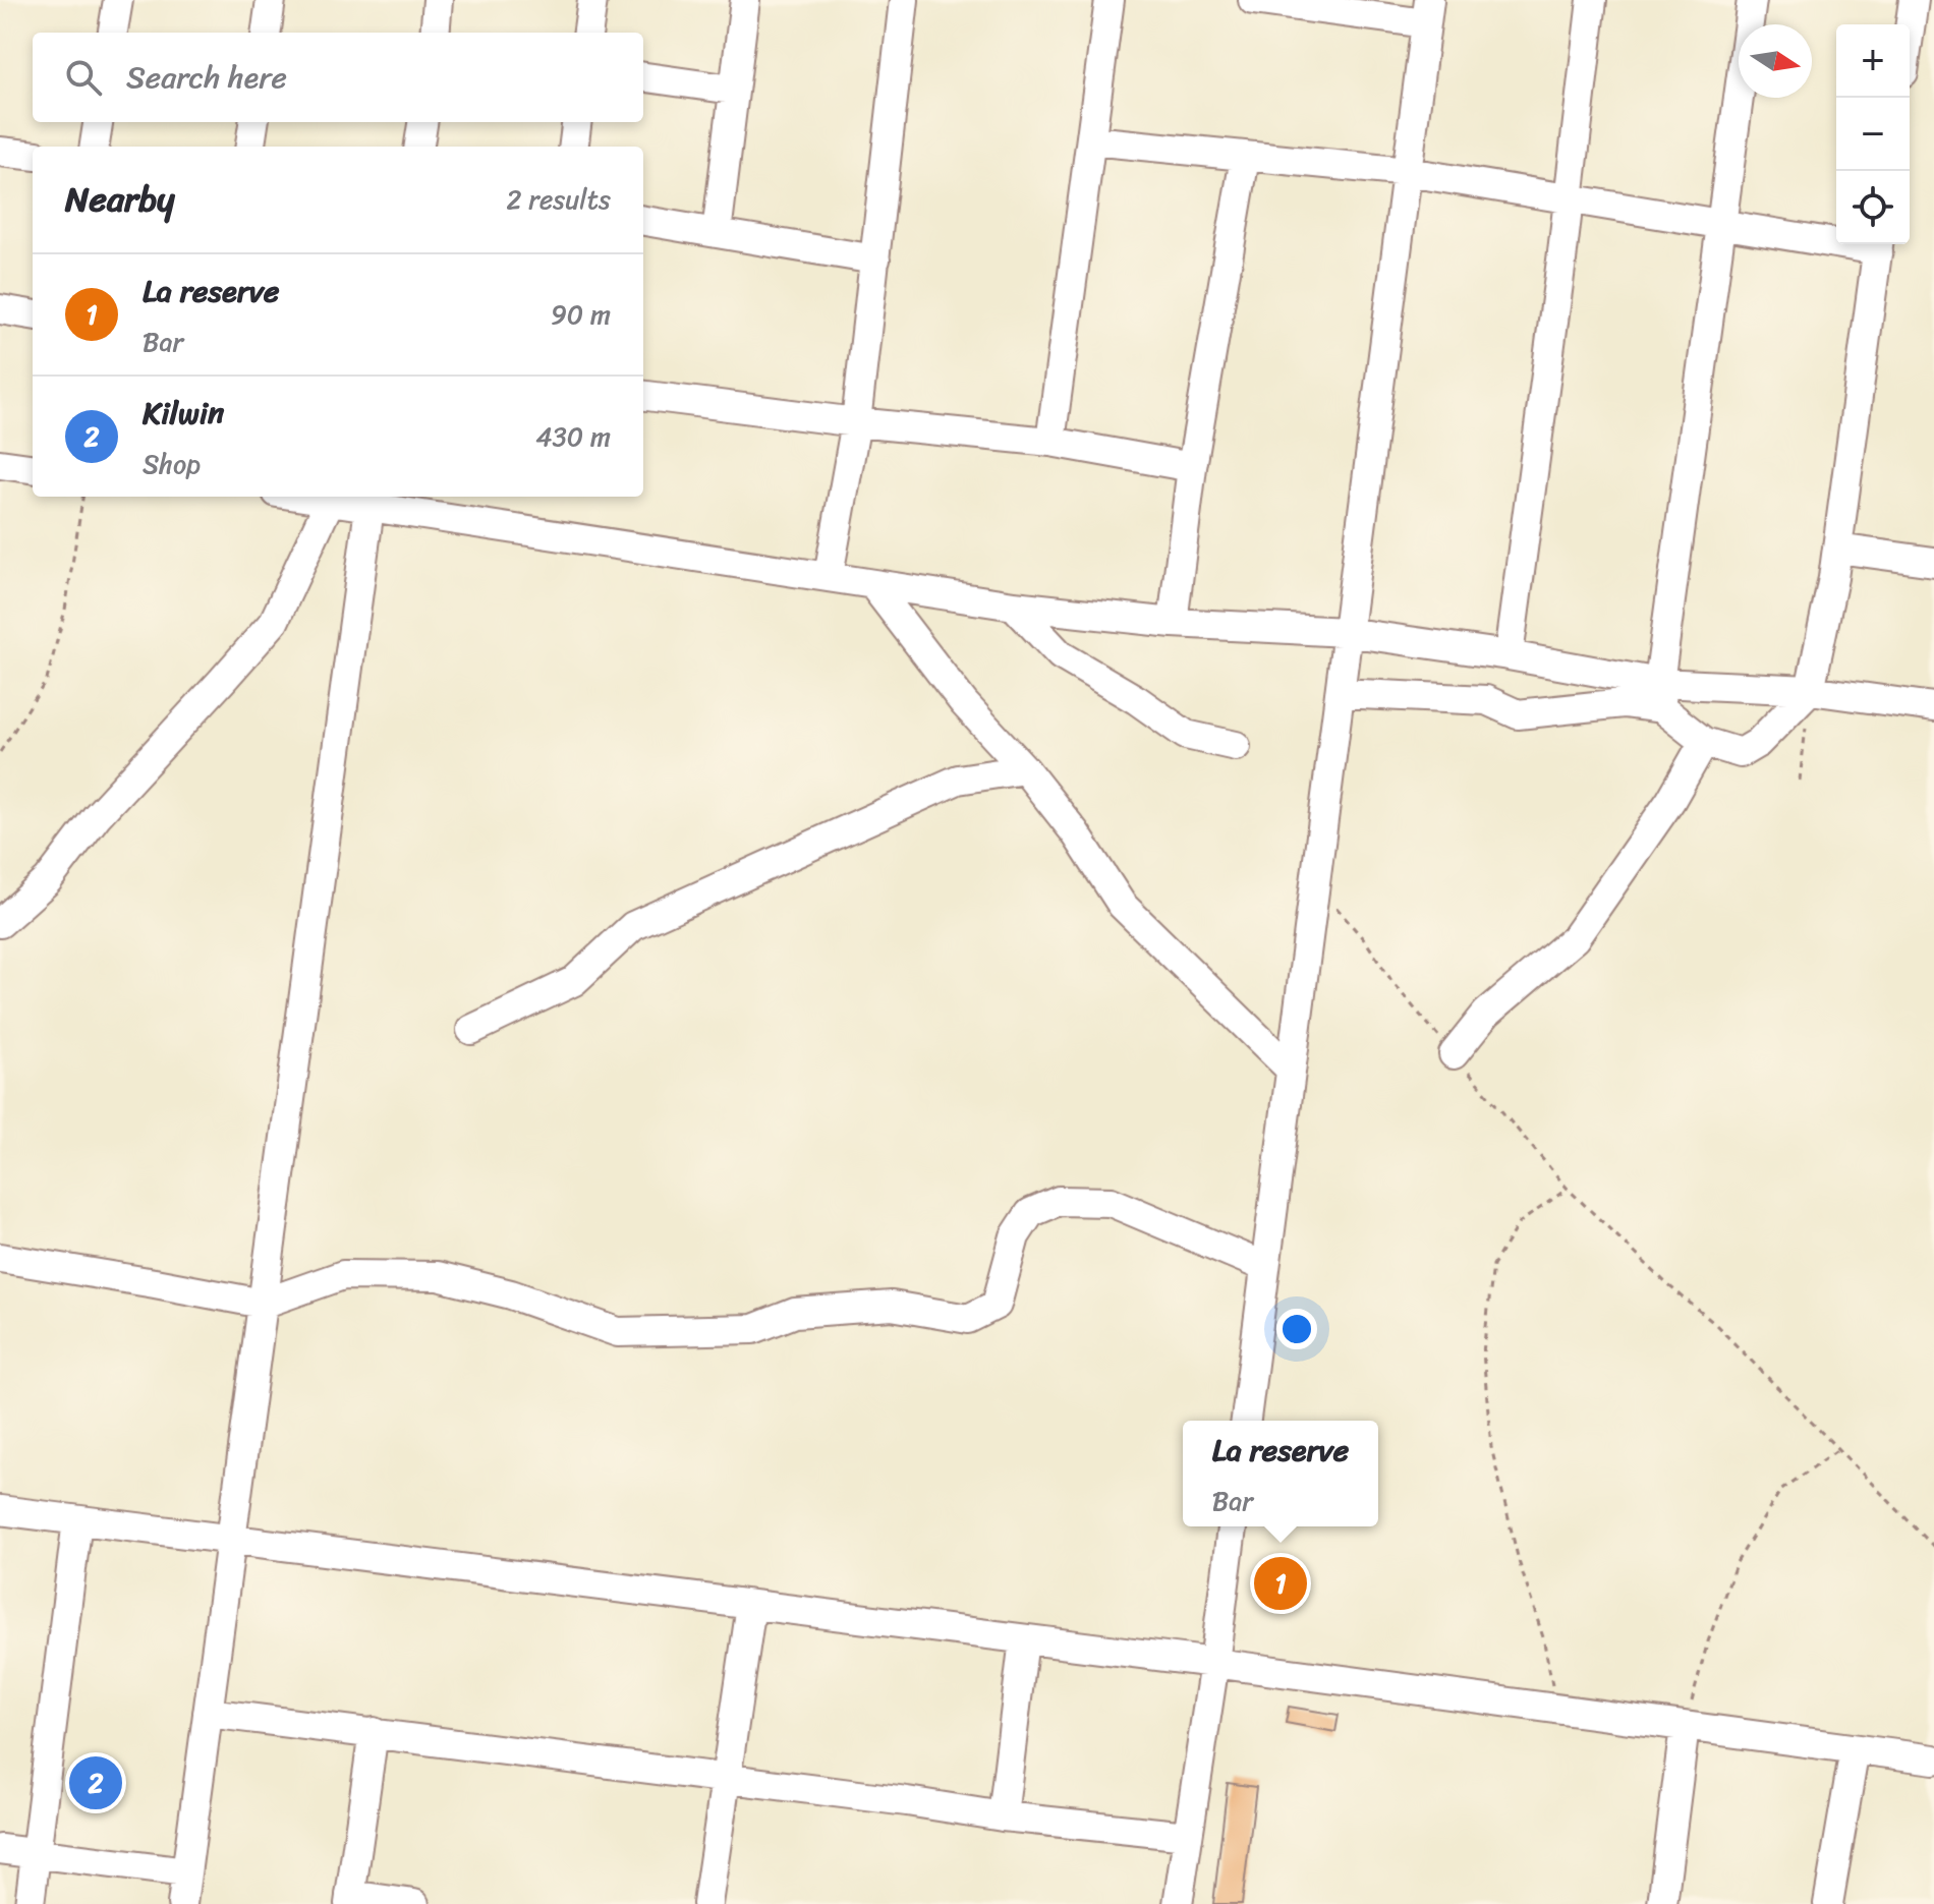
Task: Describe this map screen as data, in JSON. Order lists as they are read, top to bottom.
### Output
{
  "north": "right",
  "page": {
    "map_buttons": ["+", "−"],
    "search": "Search here",
    "heading": ["Nearby", "2 results"],
    "list": [
      {
        "mark": "1",
        "name": "La reserve",
        "note": "Bar",
        "value": "90 m"
      },
      {
        "mark": "2",
        "name": "Kilwin",
        "note": "Shop",
        "value": "430 m"
      }
    ],
    "popup": ["La reserve", "Bar"],
    "pins": ["1", "2"]
  }
}
